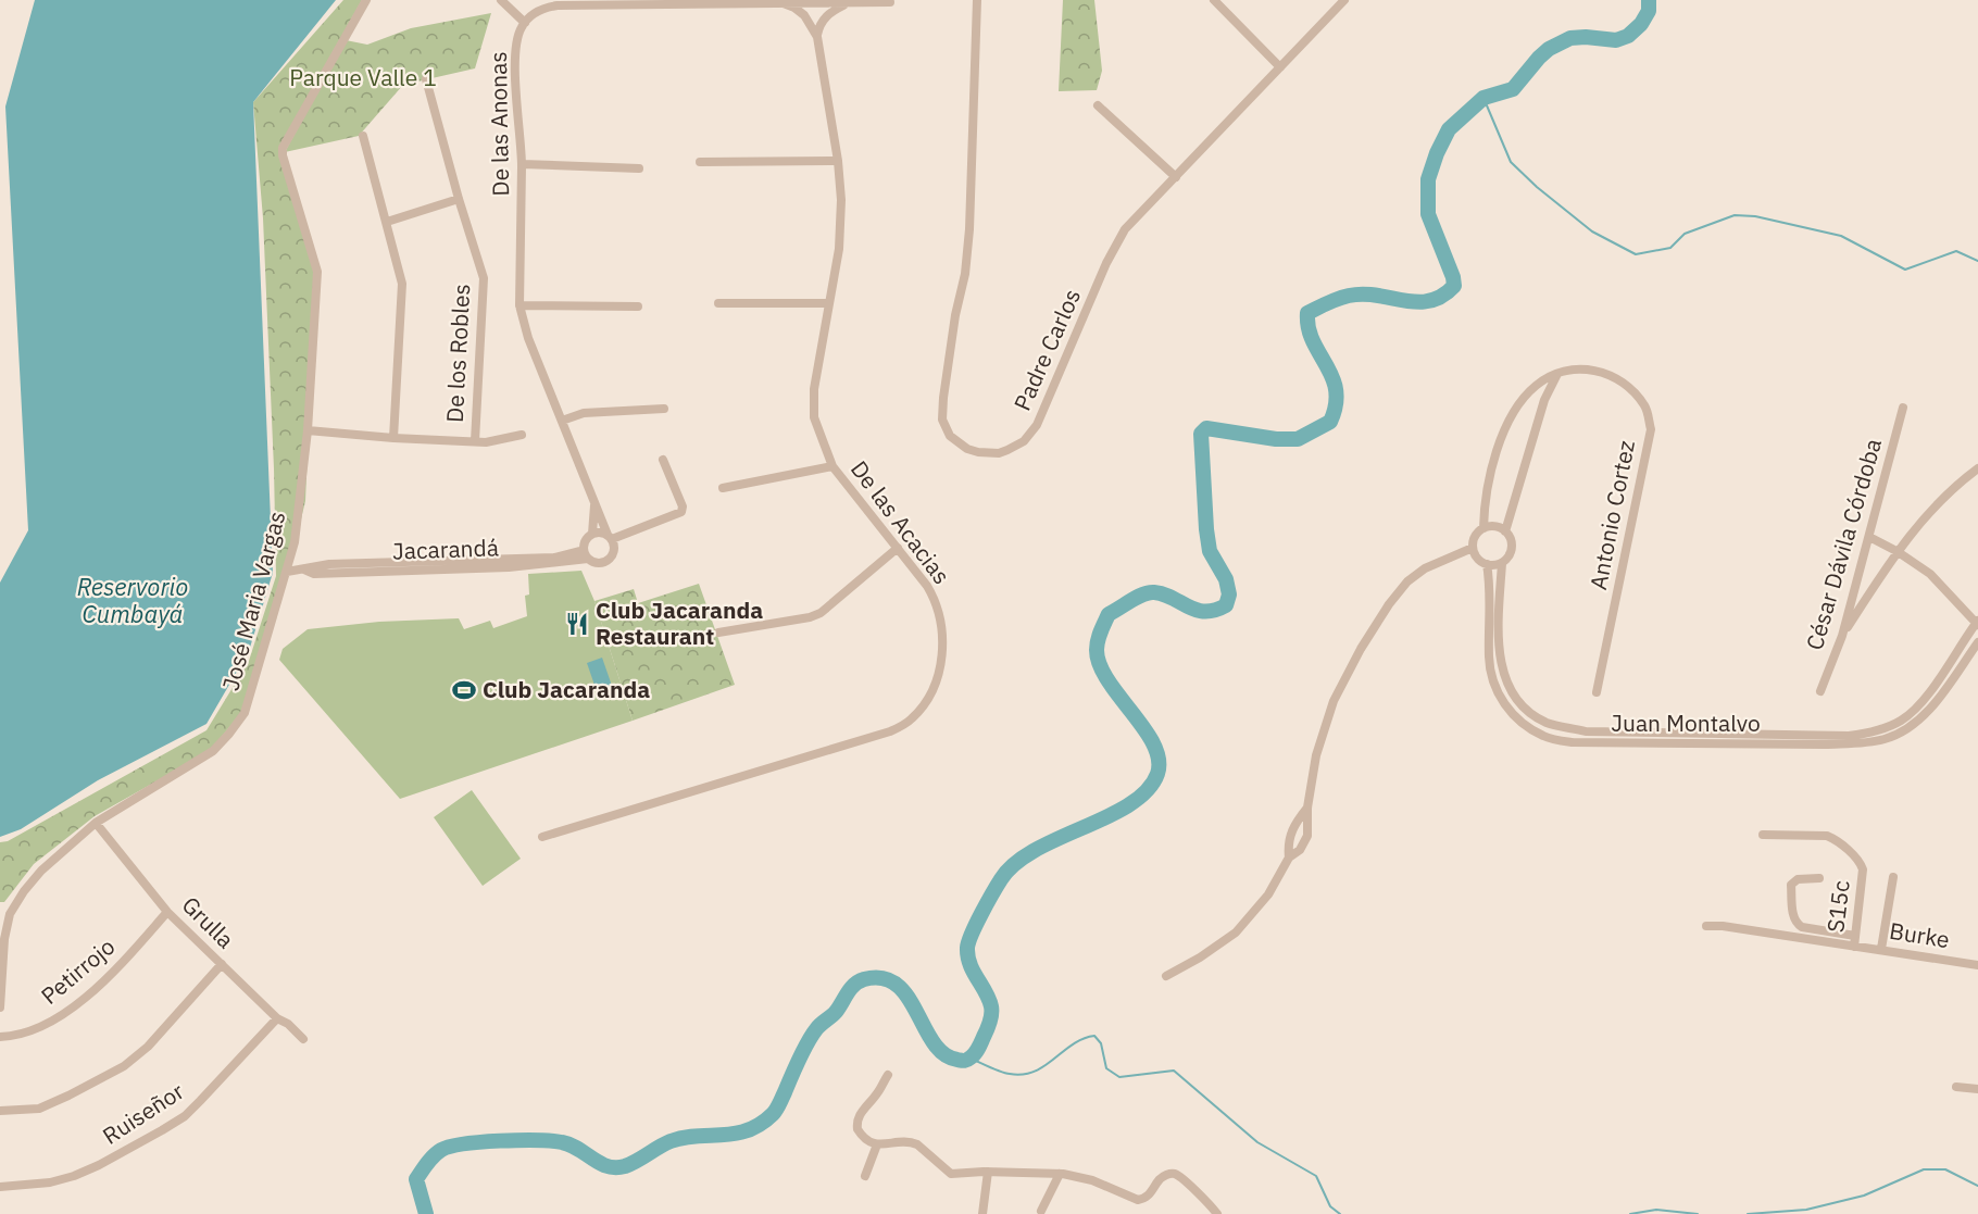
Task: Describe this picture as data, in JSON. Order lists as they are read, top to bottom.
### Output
{
  "streets": {
    "street": [
      "De las Anonas",
      "Padre Carlos",
      "De los Robles",
      "Antonio Cortez",
      "De las Acacias",
      "César Dávila Córdoba",
      "Jacarandá",
      "José Maria Vargas",
      "Juan Montalvo",
      "S15c",
      "Grulla",
      "Burke",
      "Petirrojo",
      "Ruiseñor"
    ]
  },
  "crossings": [
    ["De las Anonas", "Jacarandá"],
    ["Jacarandá", "José Maria Vargas"],
    ["José Maria Vargas", "Grulla"],
    ["S15c", "Burke"],
    ["Grulla", "Petirrojo"],
    ["Grulla", "Ruiseñor"]
  ],
  "water": ["Reservorio Cumbayá"],
  "parks": ["Parque Valle 1"],
  "places": {
    "restaurant": ["Club Jacaranda Restaurant"],
    "sports": ["Club Jacaranda"]
  }
}
